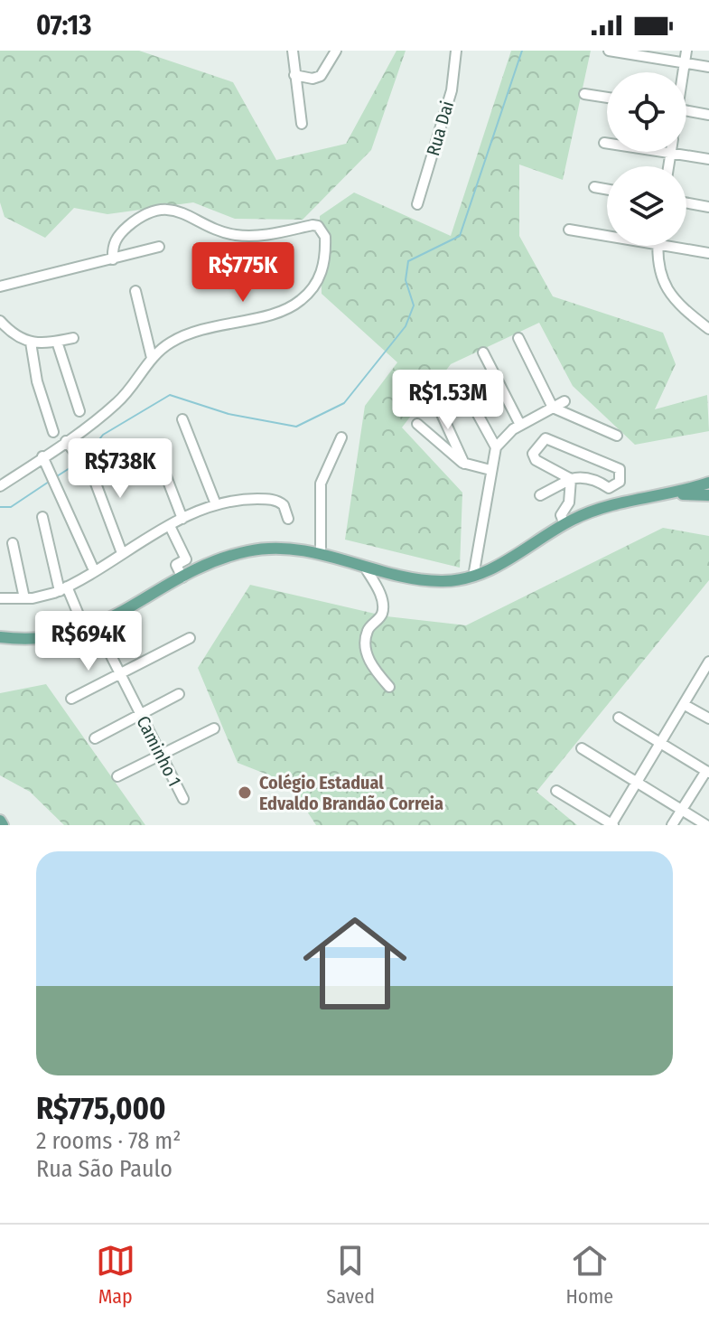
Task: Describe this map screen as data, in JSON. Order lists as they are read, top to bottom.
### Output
{
  "streets": {
    "street": ["Rua Dai", "Caminho 1"]
  },
  "places": ["Colégio Estadual Edvaldo Brandão Correia"],
  "page": {
    "status": "07:13",
    "price": [
      "R$775K",
      "R$1.53M",
      "R$738K",
      "R$694K"
    ],
    "list": [
      {
        "name": "R$775,000",
        "note": "2 rooms · 78 m² · Rua São Paulo"
      }
    ],
    "tabs": ["Map", "Saved", "Home"]
  }
}
